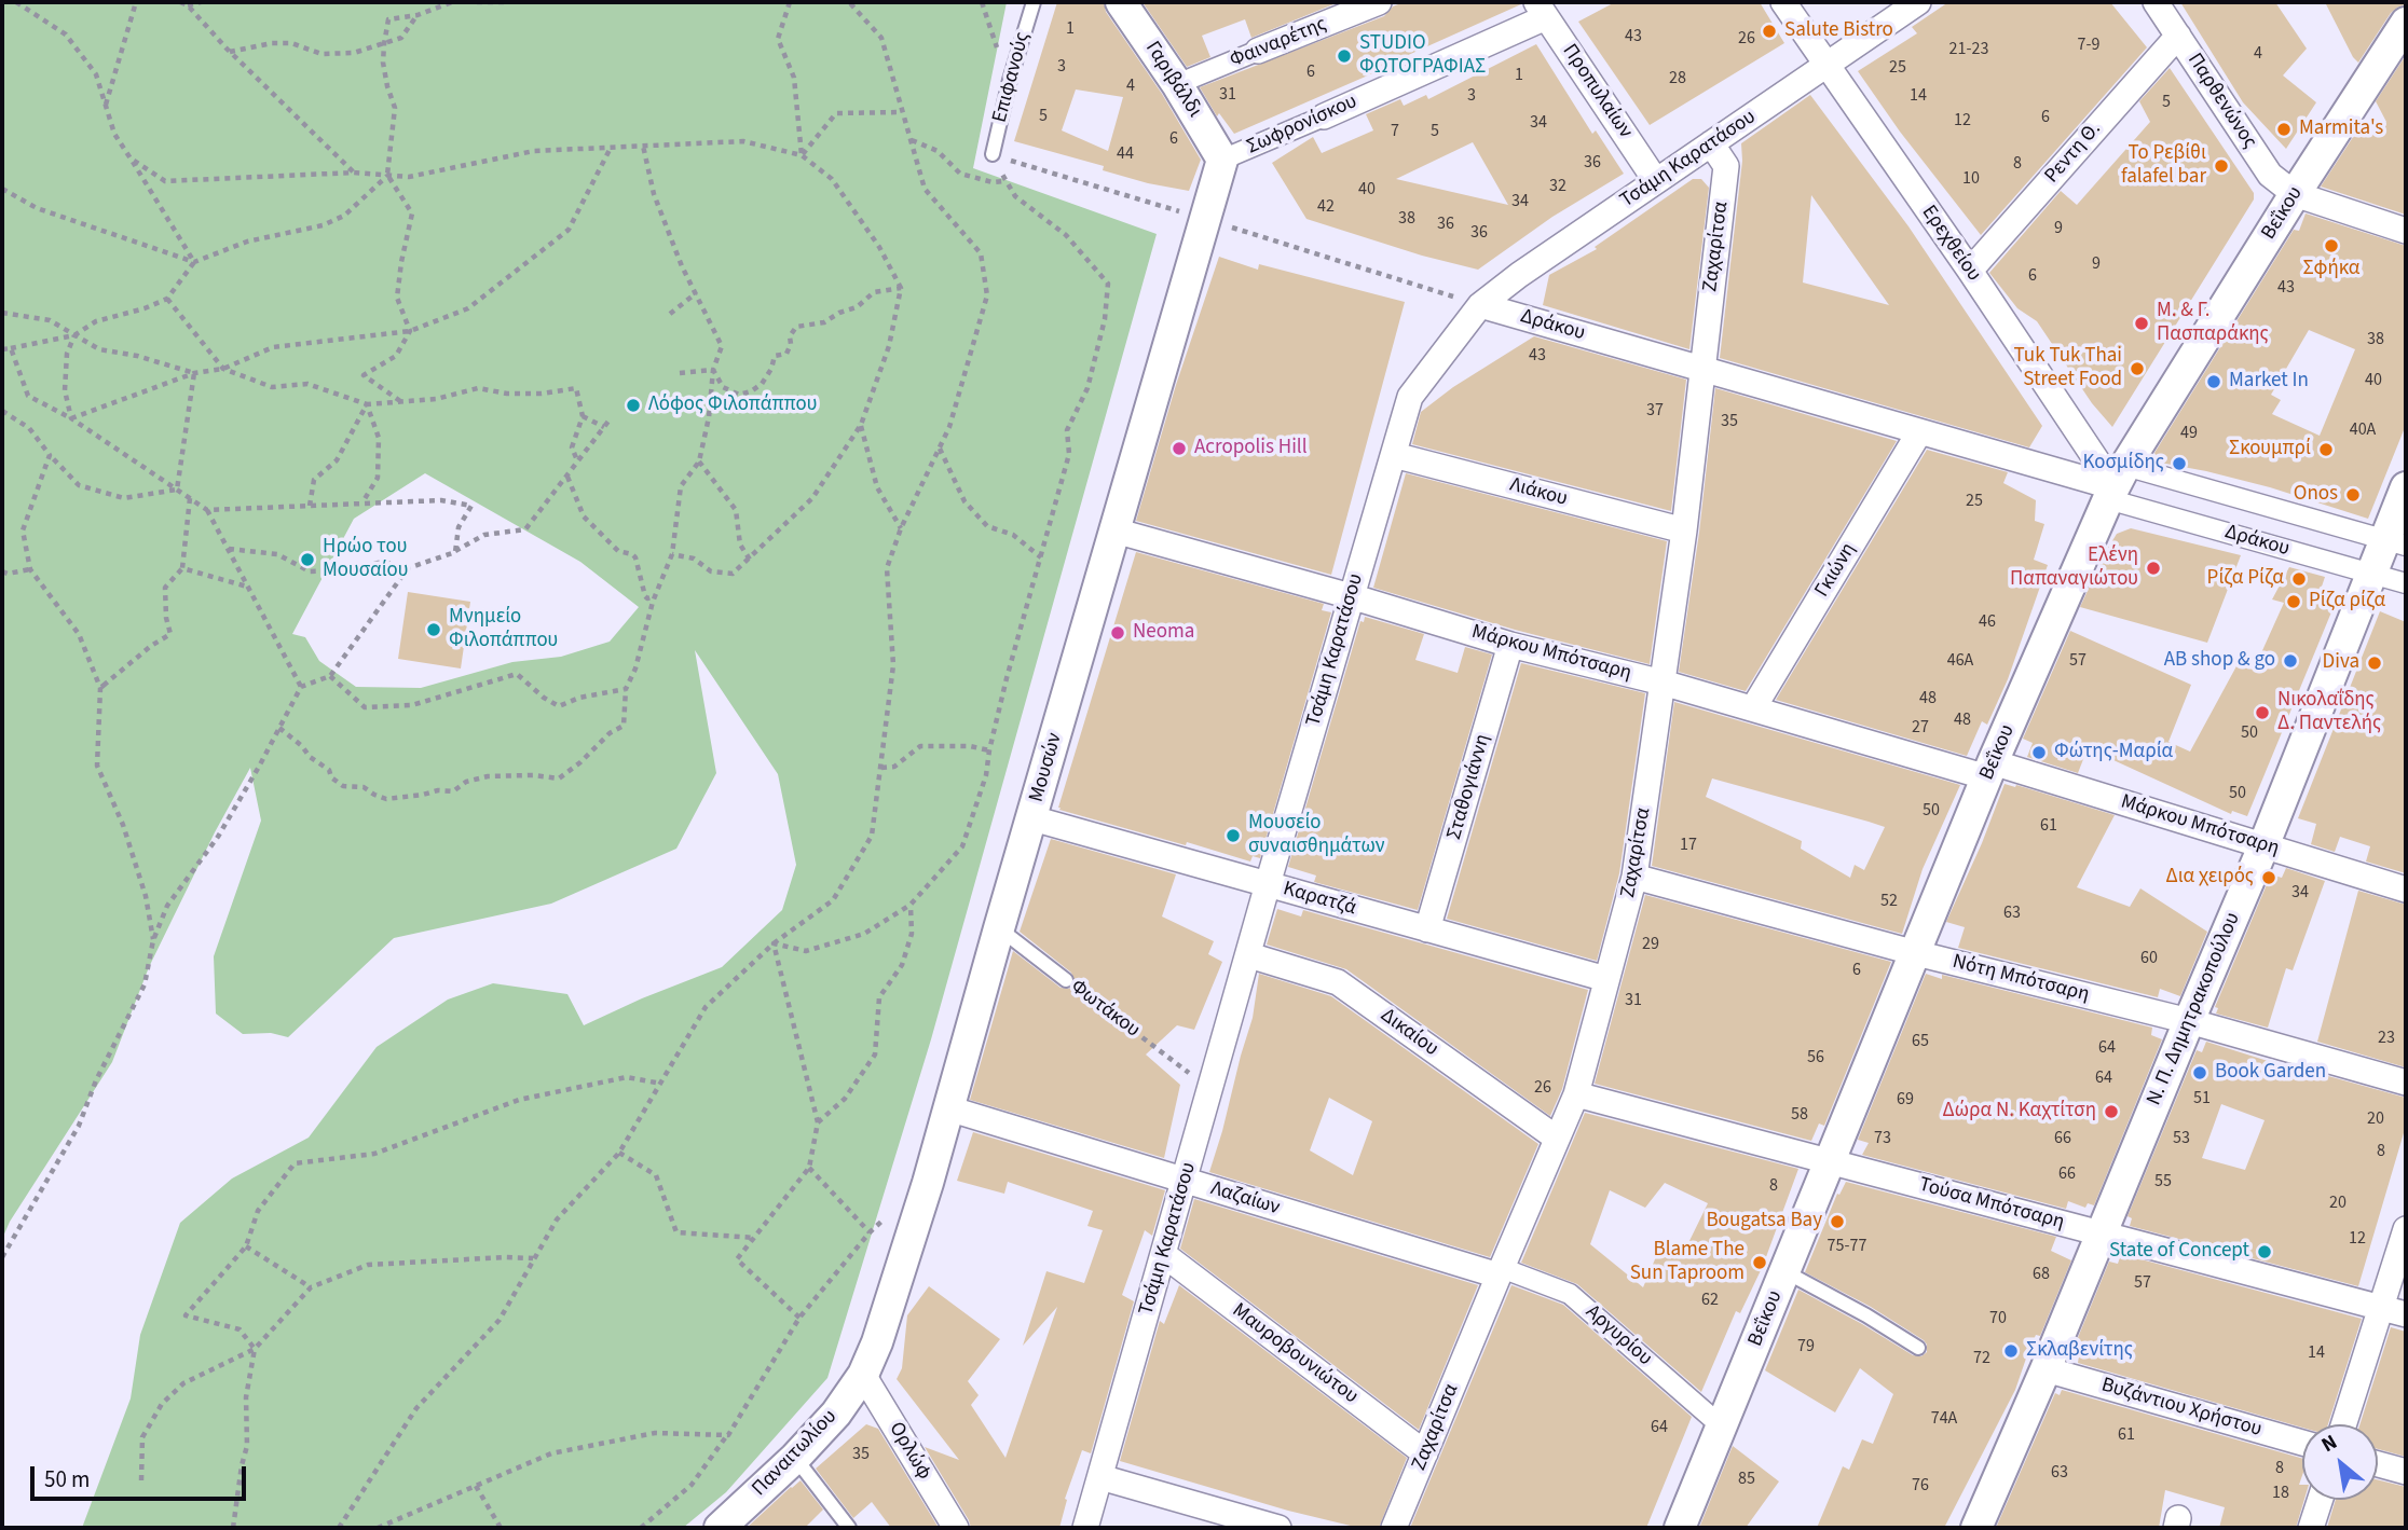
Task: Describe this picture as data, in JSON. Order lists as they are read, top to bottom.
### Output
{
  "streets": {
    "street": [
      "Φαιναρέτης",
      "Γαριβάλδι",
      "Προπυλαίων",
      "Παρθενώνος",
      "Σωφρονίσκου",
      "Ρεντη Θ.",
      "Τσάμη Καρατάσου",
      "Βεΐκου",
      "Ερεχθείου",
      "Ζαχαρίτσα",
      "Δράκου",
      "Λιάκου",
      "Γκιώνη",
      "Μάρκου Μπότσαρη",
      "Μουσών",
      "Σταθογιάννη",
      "Καρατζά",
      "Νότη Μπότσαρη",
      "Ν. Π. Δημητρακοπούλου",
      "Δικαίου",
      "Λαζαίων",
      "Τούσα Μπότσαρη",
      "Αργυρίου",
      "Μαυροβουνιώτου",
      "Βυζάντιου Χρήστου",
      "Ορλώφ",
      "Παναιτωλίου"
    ],
    "lane": ["Επιφανούς", "Φωτάκου"]
  },
  "crossings": [
    ["Φαιναρέτης", "Γαριβάλδι"],
    ["Γαριβάλδι", "Σωφρονίσκου"],
    ["Γαριβάλδι", "Μουσών"],
    ["Προπυλαίων", "Σωφρονίσκου"],
    ["Προπυλαίων", "Τσάμη Καρατάσου"],
    ["Παρθενώνος", "Ρεντη Θ."],
    ["Παρθενώνος", "Βεΐκου"],
    ["Σωφρονίσκου", "Μουσών"],
    ["Ρεντη Θ.", "Ερεχθείου"],
    ["Τσάμη Καρατάσου", "Ερεχθείου"],
    ["Τσάμη Καρατάσου", "Ζαχαρίτσα"],
    ["Τσάμη Καρατάσου", "Δράκου"],
    ["Τσάμη Καρατάσου", "Λιάκου"],
    ["Τσάμη Καρατάσου", "Μάρκου Μπότσαρη"],
    ["Τσάμη Καρατάσου", "Καρατζά"],
    ["Τσάμη Καρατάσου", "Φωτάκου"],
    ["Τσάμη Καρατάσου", "Δικαίου"],
    ["Τσάμη Καρατάσου", "Λαζαίων"],
    ["Τσάμη Καρατάσου", "Μαυροβουνιώτου"],
    ["Βεΐκου", "Ερεχθείου"],
    ["Βεΐκου", "Δράκου"],
    ["Βεΐκου", "Μάρκου Μπότσαρη"],
    ["Βεΐκου", "Νότη Μπότσαρη"],
    ["Βεΐκου", "Τούσα Μπότσαρη"],
    ["Βεΐκου", "Αργυρίου"],
    ["Ερεχθείου", "Δράκου"],
    ["Ζαχαρίτσα", "Δράκου"],
    ["Ζαχαρίτσα", "Λιάκου"],
    ["Ζαχαρίτσα", "Μάρκου Μπότσαρη"],
    ["Ζαχαρίτσα", "Καρατζά"],
    ["Ζαχαρίτσα", "Νότη Μπότσαρη"],
    ["Ζαχαρίτσα", "Δικαίου"],
    ["Ζαχαρίτσα", "Λαζαίων"],
    ["Ζαχαρίτσα", "Τούσα Μπότσαρη"],
    ["Ζαχαρίτσα", "Αργυρίου"],
    ["Ζαχαρίτσα", "Μαυροβουνιώτου"],
    ["Δράκου", "Γκιώνη"],
    ["Δράκου", "Ν. Π. Δημητρακοπούλου"],
    ["Γκιώνη", "Μάρκου Μπότσαρη"],
    ["Μάρκου Μπότσαρη", "Μουσών"],
    ["Μάρκου Μπότσαρη", "Σταθογιάννη"],
    ["Μάρκου Μπότσαρη", "Ν. Π. Δημητρακοπούλου"],
    ["Μουσών", "Καρατζά"],
    ["Μουσών", "Φωτάκου"],
    ["Μουσών", "Λαζαίων"],
    ["Μουσών", "Ορλώφ"],
    ["Μουσών", "Παναιτωλίου"],
    ["Σταθογιάννη", "Καρατζά"],
    ["Νότη Μπότσαρη", "Ν. Π. Δημητρακοπούλου"],
    ["Ν. Π. Δημητρακοπούλου", "Τούσα Μπότσαρη"],
    ["Ν. Π. Δημητρακοπούλου", "Βυζάντιου Χρήστου"],
    ["Λαζαίων", "Αργυρίου"],
    ["Ορλώφ", "Παναιτωλίου"]
  ],
  "places": [
    "Salute Bistro",
    "STUDIO ΦΩΤΟΓΡΑΦΙΑΣ",
    "Marmita's",
    "Το Ρεβίθι falafel bar",
    "Σφήκα",
    "Μ. & Γ. Πασπαράκης",
    "Tuk Tuk Thai Street Food",
    "Market In",
    "Λόφος Φιλοπάππου",
    "Acropolis Hill",
    "Σκουμπρί",
    "Κοσμίδης",
    "Onos",
    "Ηρώο του Μουσαίου",
    "Ελένη Παπαναγιώτου",
    "Ρίζα Ρίζα",
    "Ρίζα ρίζα",
    "Μνημείο Φιλοπάππου",
    "Neoma",
    "AB shop & go",
    "Diva",
    "Νικολαΐδης Δ. Παντελής",
    "Φώτης-Μαρία",
    "Μουσείο συναισθημάτων",
    "Δια χειρός",
    "Book Garden",
    "Δώρα Ν. Καχτίτση",
    "Bougatsa Bay",
    "State of Concept",
    "Blame The Sun Taproom",
    "Σκλαβενίτης"
  ],
  "house_numbers": [
    "1",
    "43",
    "26",
    "7-9",
    "21-23",
    "4",
    "3",
    "25",
    "6",
    "1",
    "28",
    "4",
    "31",
    "3",
    "14",
    "5",
    "5",
    "6",
    "12",
    "34",
    "7",
    "5",
    "6",
    "44",
    "36",
    "8",
    "10",
    "32",
    "40",
    "34",
    "42",
    "38",
    "36",
    "9",
    "36",
    "9",
    "6",
    "43",
    "38",
    "43",
    "40",
    "37",
    "35",
    "40Α",
    "49",
    "25",
    "46",
    "46A",
    "57",
    "48",
    "48",
    "27",
    "50",
    "50",
    "50",
    "61",
    "17",
    "34",
    "52",
    "63",
    "29",
    "60",
    "6",
    "31",
    "23",
    "65",
    "64",
    "56",
    "64",
    "26",
    "51",
    "69",
    "58",
    "20",
    "73",
    "66",
    "53",
    "8",
    "66",
    "55",
    "8",
    "20",
    "12",
    "75-77",
    "68",
    "57",
    "62",
    "70",
    "79",
    "14",
    "72",
    "74A",
    "64",
    "61",
    "35",
    "8",
    "63",
    "85",
    "76",
    "18"
  ],
  "scale_bar": "50 m",
  "north": "top left"
}
